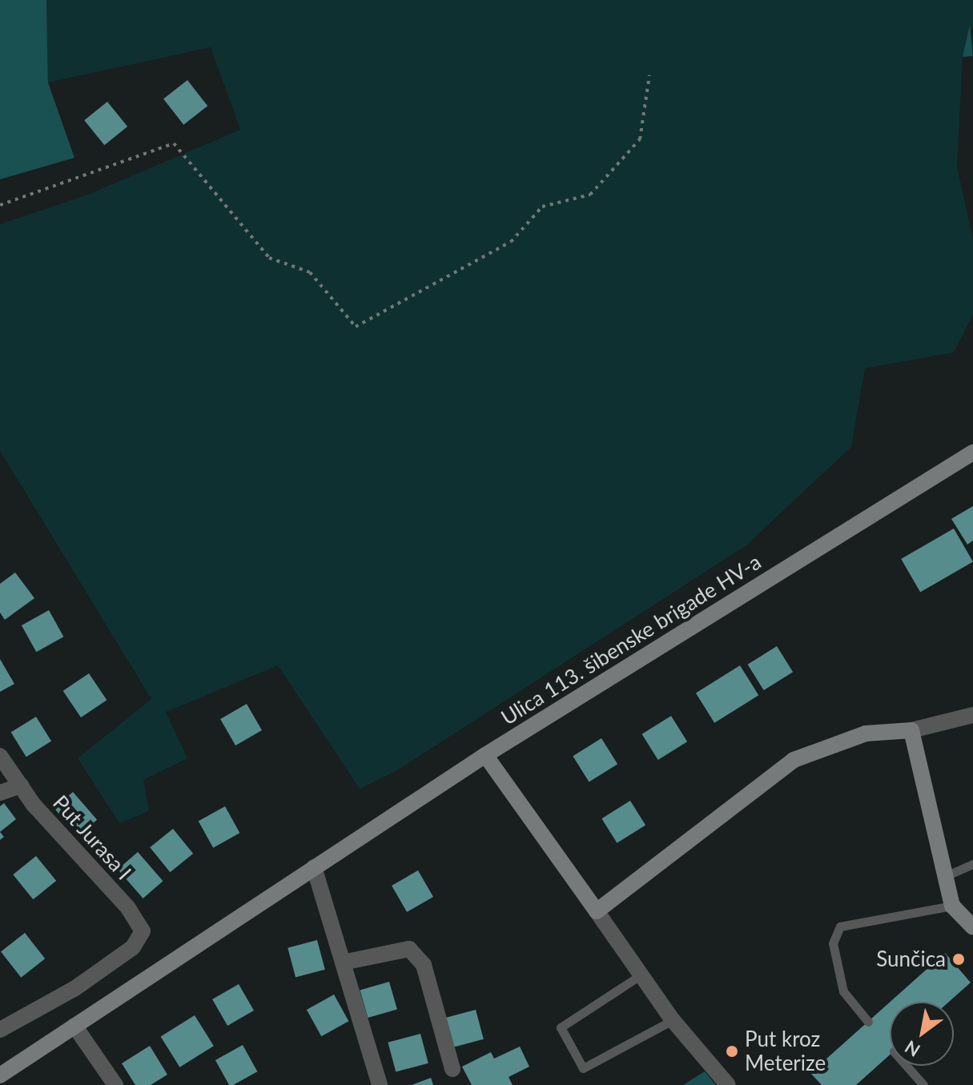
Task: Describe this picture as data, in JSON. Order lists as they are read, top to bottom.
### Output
{
  "streets": {
    "main road": ["Ulica 113. šibenske brigade HV-a"],
    "street": ["Put Jurasa I"]
  },
  "places": ["Sunčica", "Put kroz Meterize"],
  "north": "bottom left"
}
